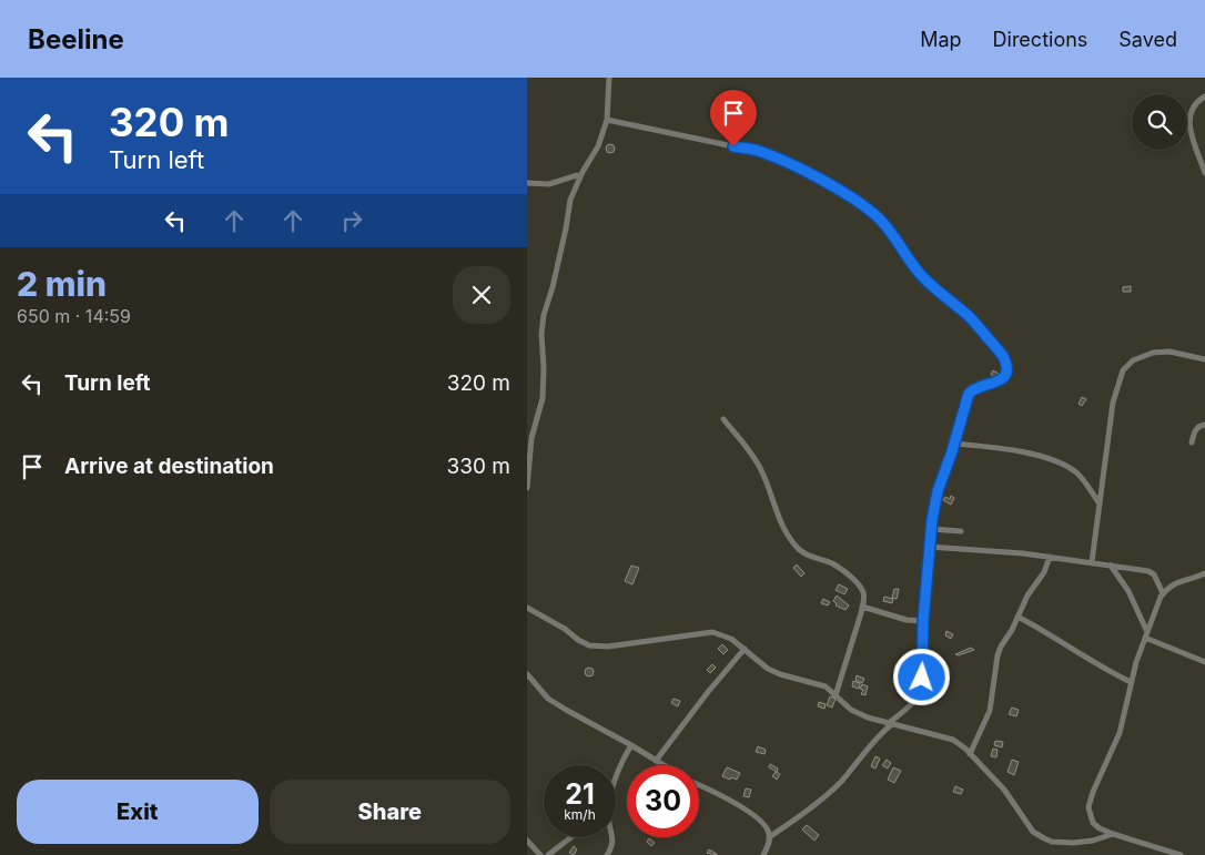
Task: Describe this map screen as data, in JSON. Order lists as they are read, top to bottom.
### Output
{
  "page": {
    "header": "Beeline",
    "nav": ["Map", "Directions", "Saved"],
    "turn": ["320 m", "Turn left"],
    "heading": ["2 min", "650 m · 14:59"],
    "list": [
      {
        "name": "Turn left",
        "value": "320 m"
      },
      {
        "name": "Arrive at destination",
        "value": "330 m"
      }
    ],
    "speed": "21 km/h",
    "limit": "30",
    "buttons": ["Exit", "Share"]
  }
}
